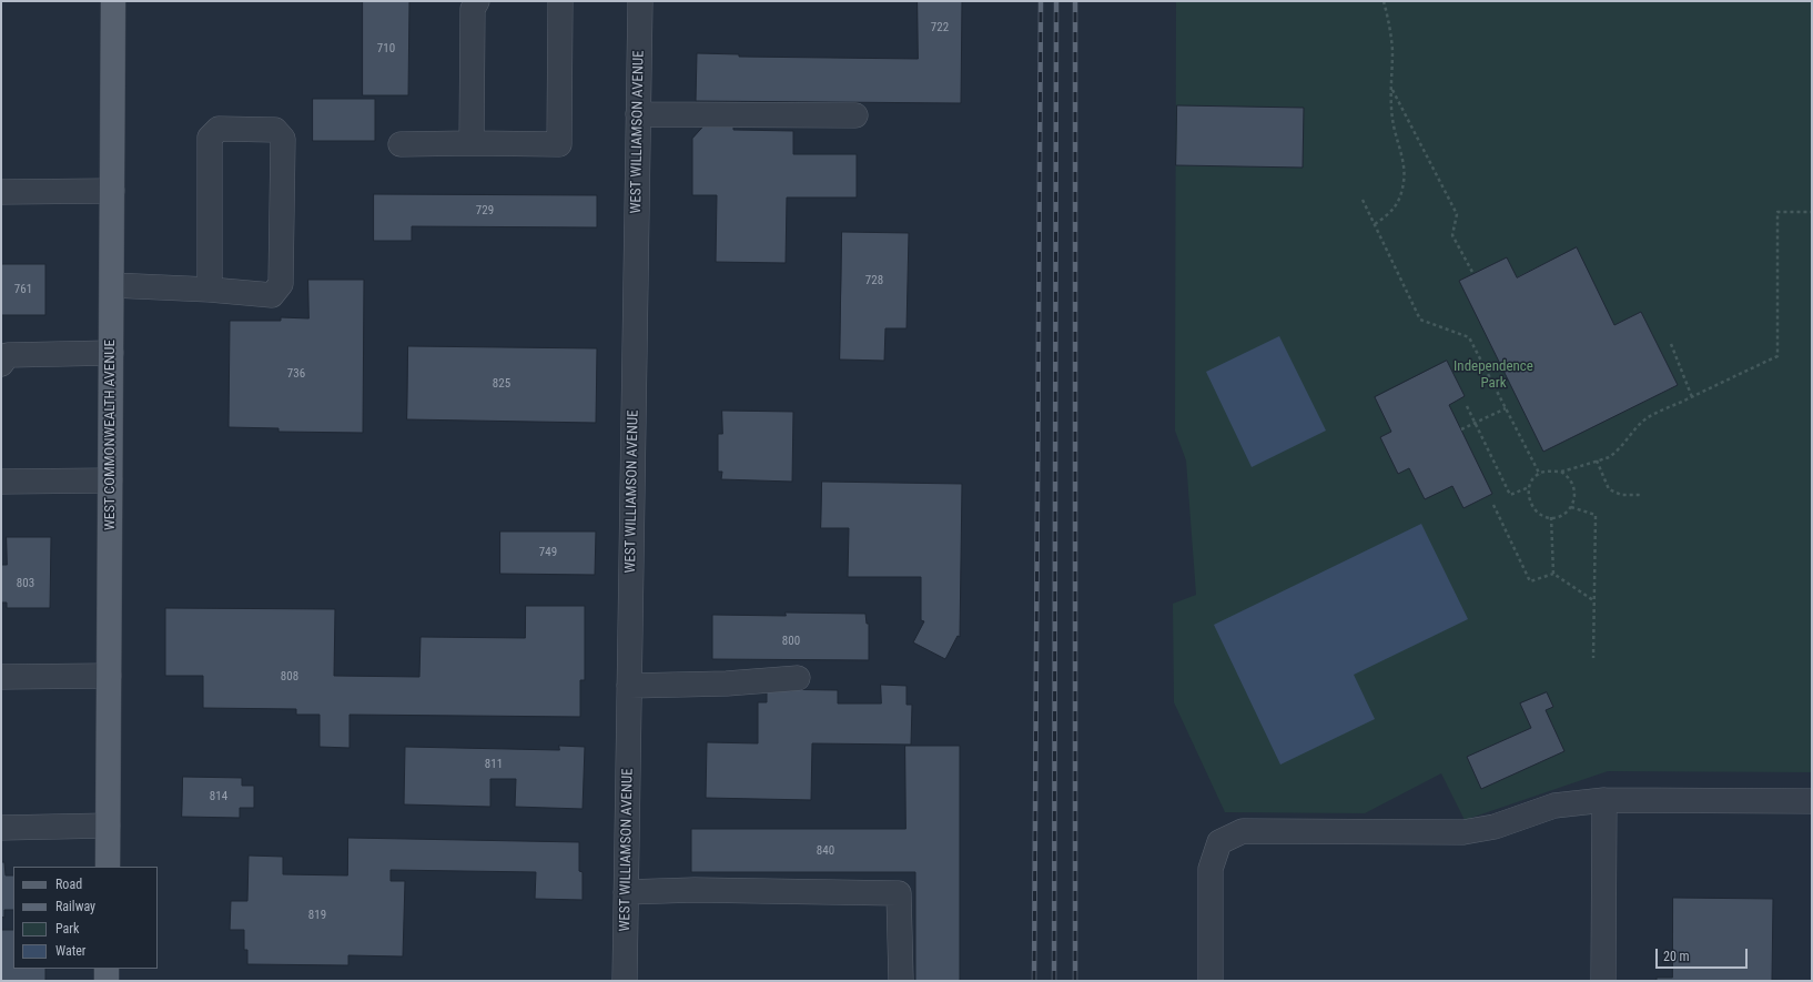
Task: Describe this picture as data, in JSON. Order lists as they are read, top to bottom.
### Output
{
  "streets": {
    "main road": ["WEST COMMONWEALTH AVENUE"],
    "street": ["WEST WILLIAMSON AVENUE"]
  },
  "parks": ["Independence Park"],
  "house_numbers": [
    "722",
    "710",
    "729",
    "728",
    "761",
    "736",
    "825",
    "749",
    "803",
    "800",
    "808",
    "811",
    "814",
    "840",
    "819"
  ],
  "legend": [
    "Road",
    "Railway",
    "Park",
    "Water"
  ],
  "scale_bar": "20 m"
}
